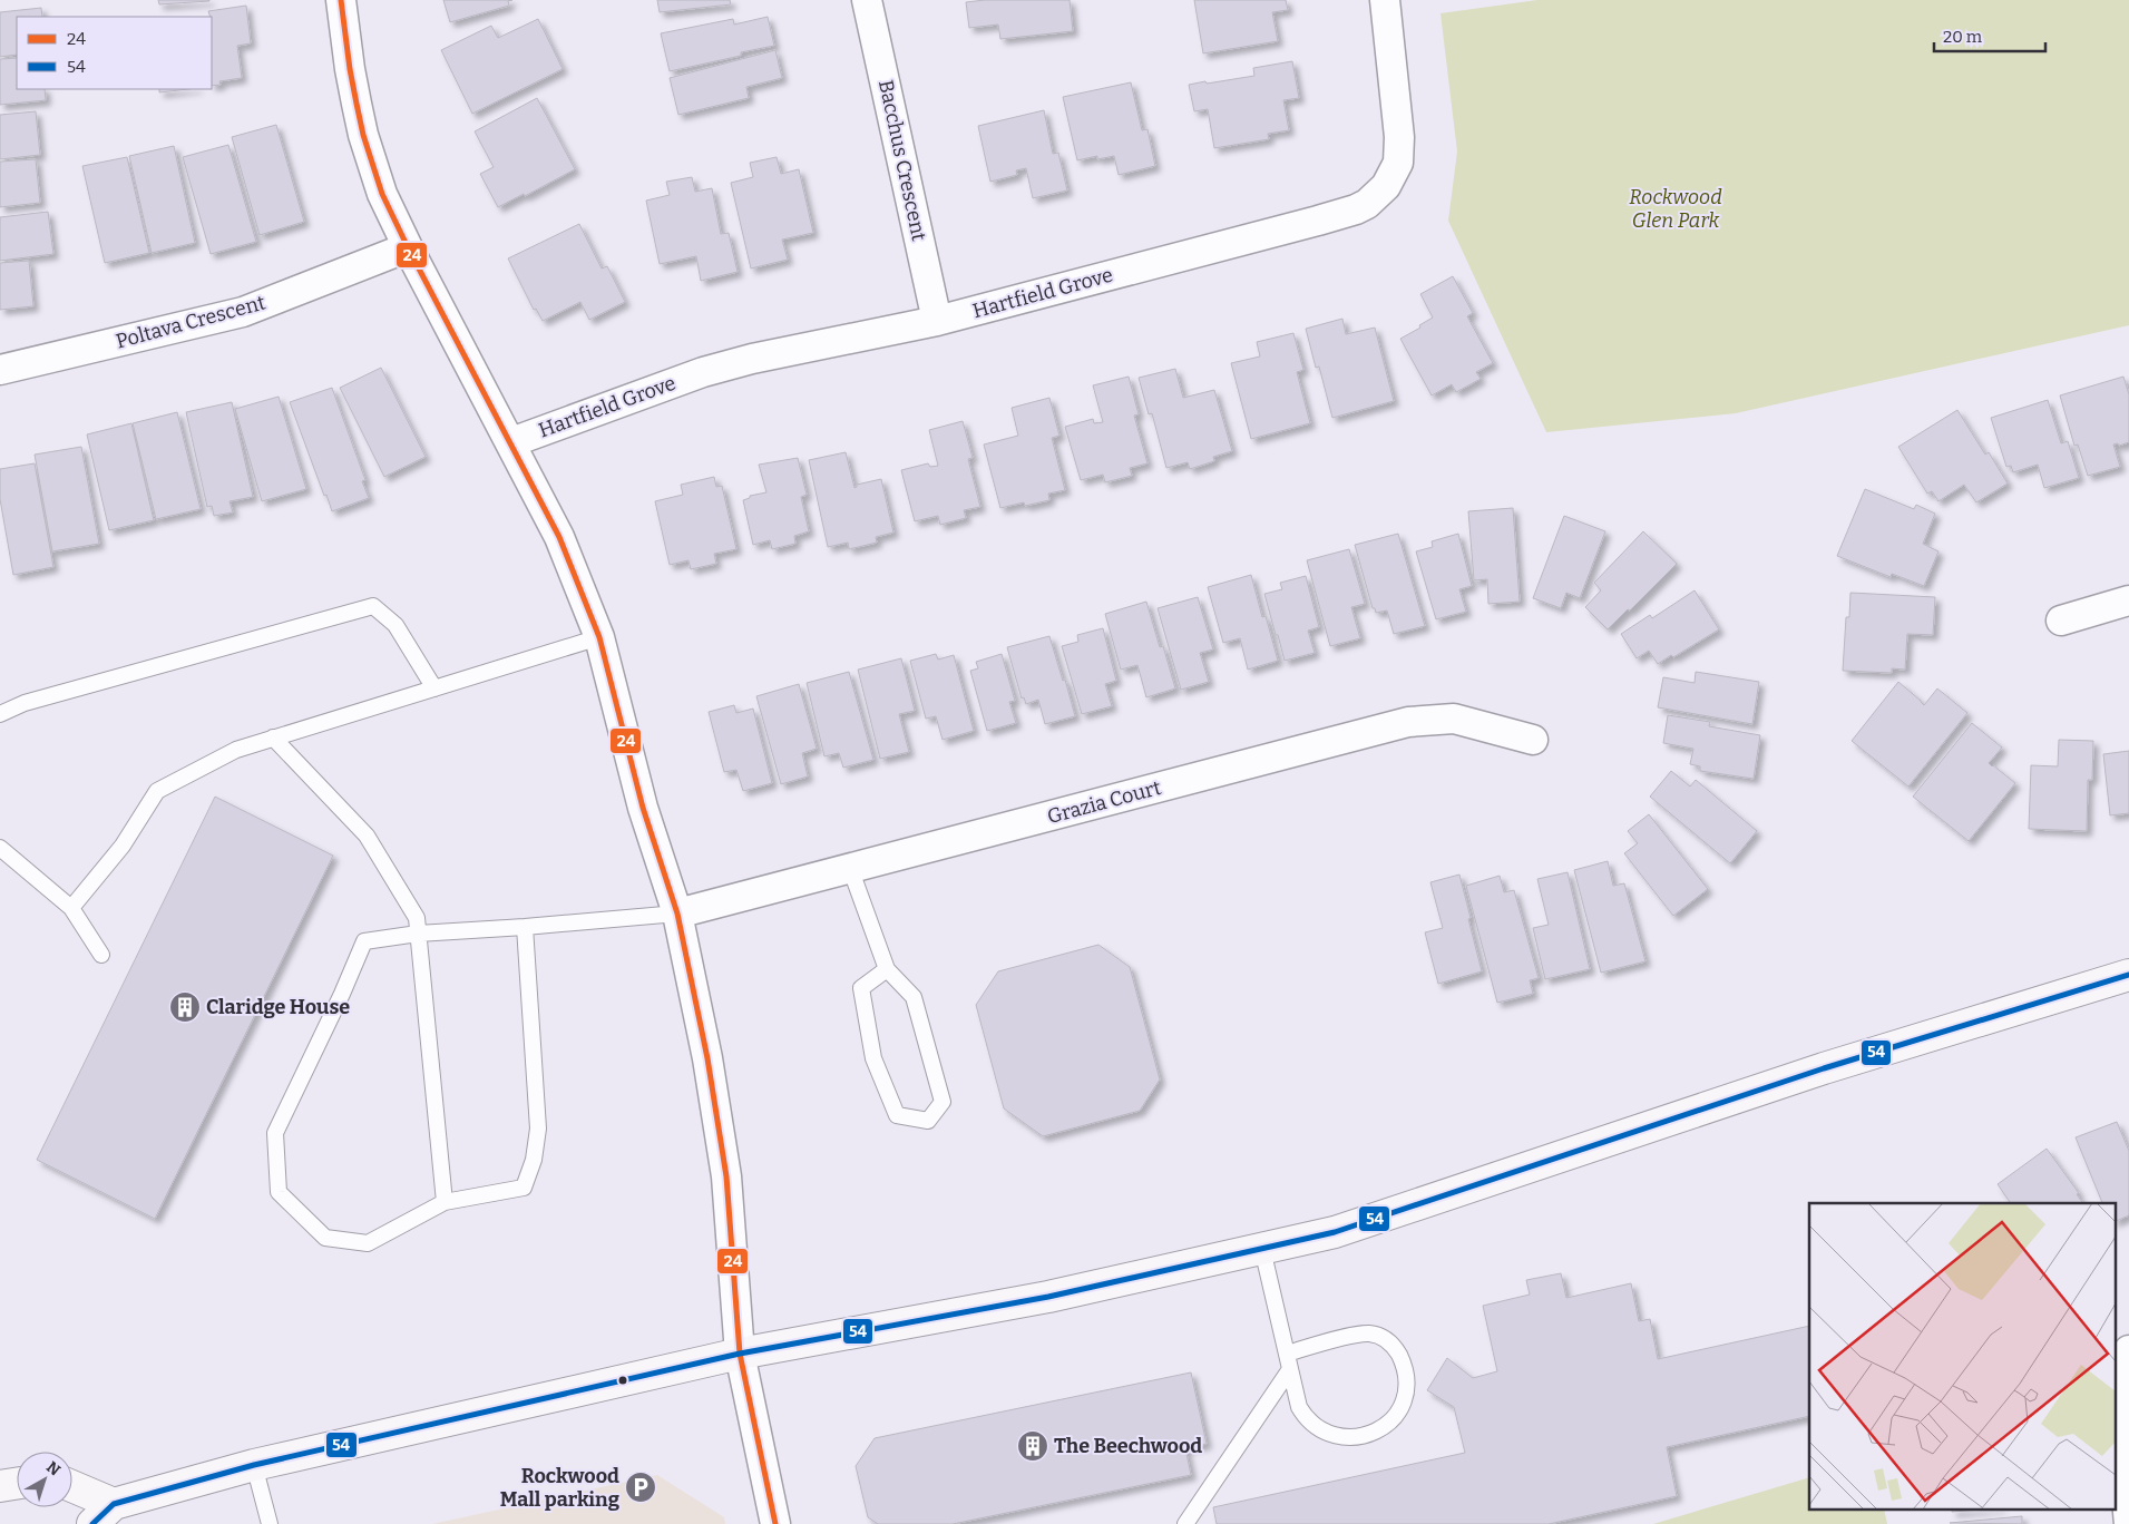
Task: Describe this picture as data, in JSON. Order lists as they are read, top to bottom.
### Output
{
  "streets": {
    "street": [
      "Bacchus Crescent",
      "Hartfield Grove",
      "Poltava Crescent",
      "Grazia Court"
    ]
  },
  "crossings": [
    ["Bacchus Crescent", "Hartfield Grove"]
  ],
  "parks": ["Rockwood Glen Park"],
  "places": {
    "building": ["Claridge House", "The Beechwood"],
    "parking": ["Rockwood Mall parking"]
  },
  "lines": ["transit line 24", "transit line 54"],
  "legend": ["24", "54"],
  "scale_bar": "20 m",
  "north": "top right"
}
